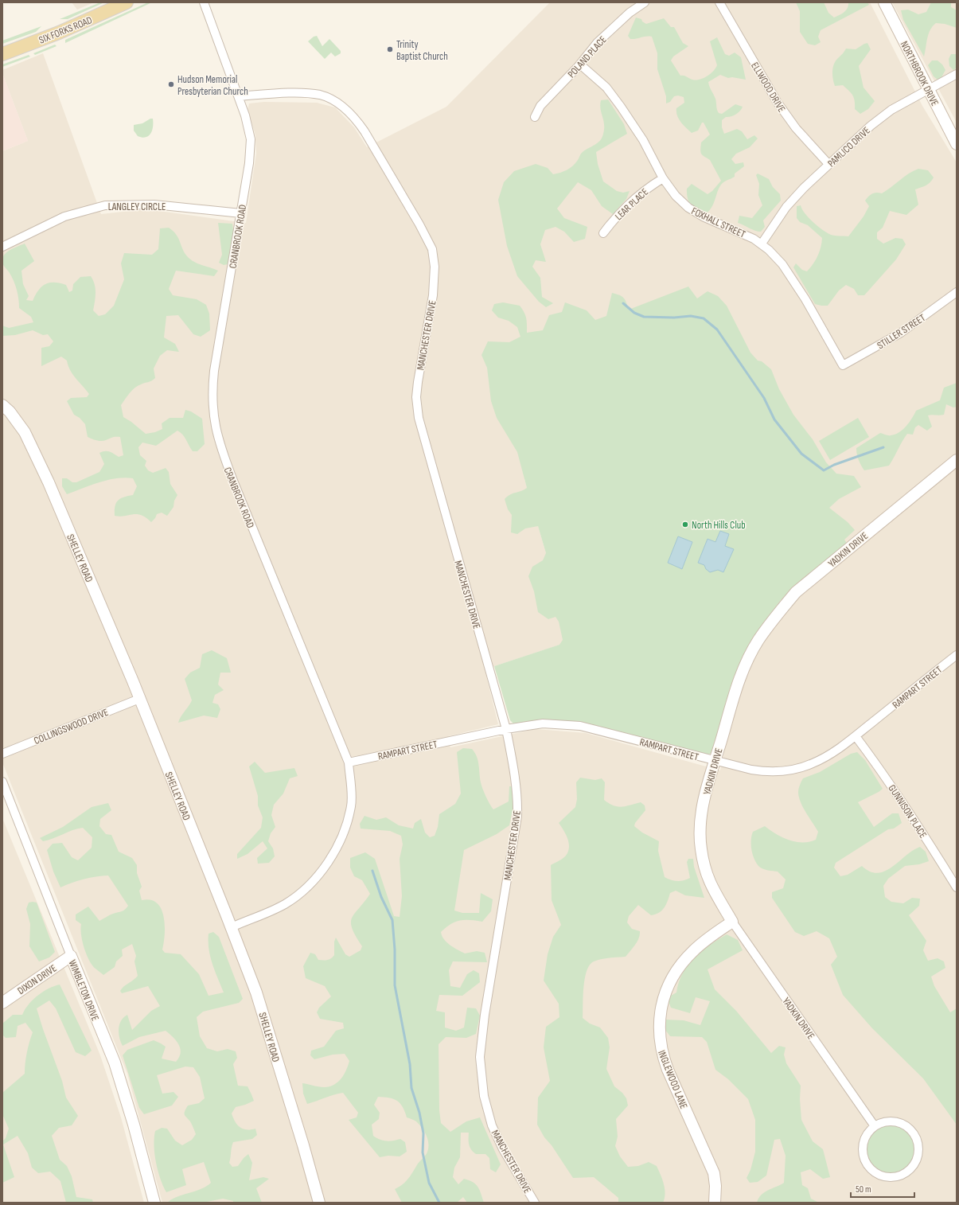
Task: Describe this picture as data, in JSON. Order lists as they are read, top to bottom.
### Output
{
  "streets": {
    "main road": ["SIX FORKS ROAD"],
    "street": [
      "POLAND PLACE",
      "NORTHBROOK DRIVE",
      "ELLWOOD DRIVE",
      "PAMLICO DRIVE",
      "LEAR PLACE",
      "LANGLEY CIRCLE",
      "FOXHALL STREET",
      "CRANBROOK ROAD",
      "STILLER STREET",
      "MANCHESTER DRIVE",
      "YADKIN DRIVE",
      "SHELLEY ROAD",
      "RAMPART STREET",
      "COLLINGSWOOD DRIVE",
      "GUNNISON PLACE",
      "DIXON DRIVE",
      "WIMBLETON DRIVE",
      "INGLEWOOD LANE"
    ]
  },
  "crossings": [
    ["POLAND PLACE", "FOXHALL STREET"],
    ["NORTHBROOK DRIVE", "PAMLICO DRIVE"],
    ["ELLWOOD DRIVE", "PAMLICO DRIVE"],
    ["PAMLICO DRIVE", "FOXHALL STREET"],
    ["LEAR PLACE", "FOXHALL STREET"],
    ["LANGLEY CIRCLE", "CRANBROOK ROAD"],
    ["FOXHALL STREET", "STILLER STREET"],
    ["CRANBROOK ROAD", "MANCHESTER DRIVE"],
    ["CRANBROOK ROAD", "SHELLEY ROAD"],
    ["CRANBROOK ROAD", "RAMPART STREET"],
    ["MANCHESTER DRIVE", "RAMPART STREET"],
    ["YADKIN DRIVE", "RAMPART STREET"],
    ["YADKIN DRIVE", "INGLEWOOD LANE"],
    ["SHELLEY ROAD", "COLLINGSWOOD DRIVE"],
    ["RAMPART STREET", "GUNNISON PLACE"],
    ["DIXON DRIVE", "WIMBLETON DRIVE"]
  ],
  "places": ["Trinity Baptist Church", "Hudson Memorial Presbyterian Church", "North Hills Club"],
  "scale_bar": "50 m"
}
